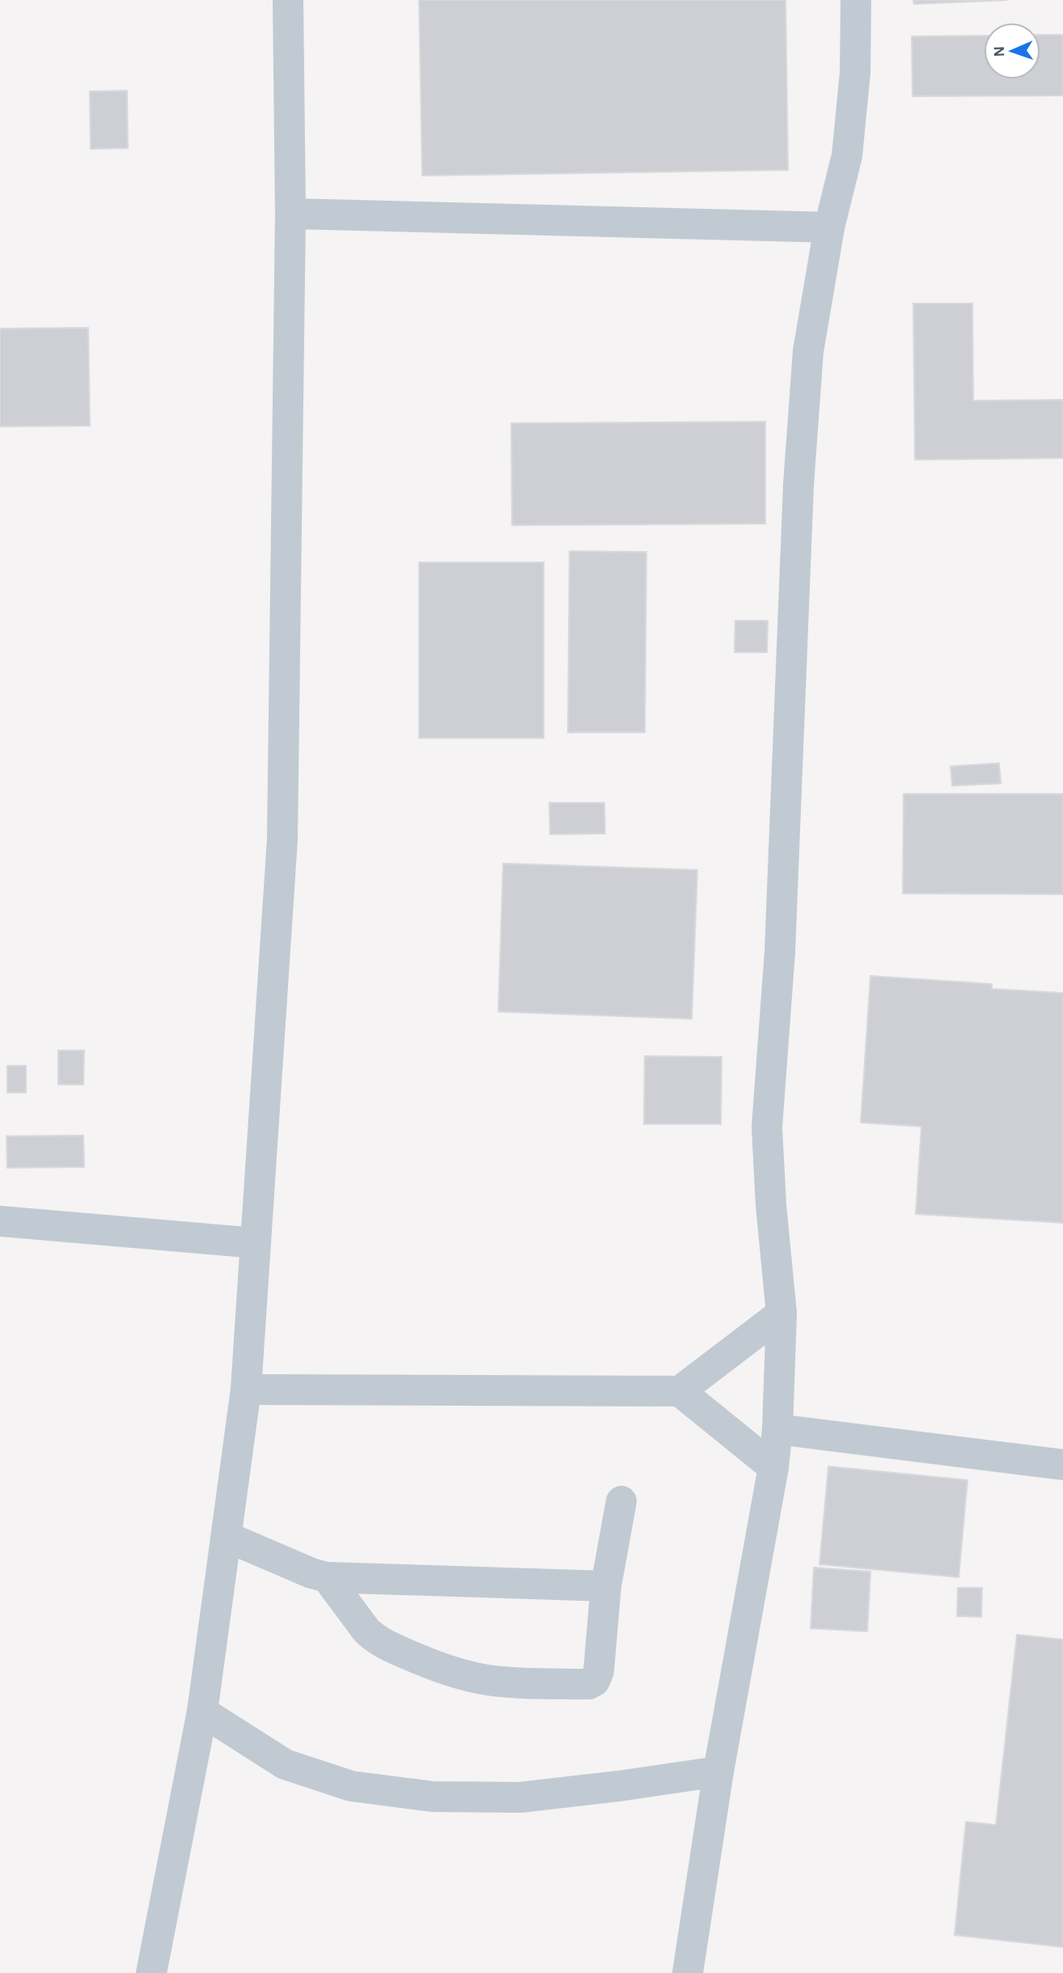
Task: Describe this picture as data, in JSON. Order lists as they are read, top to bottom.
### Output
{
  "north": "left"
}
